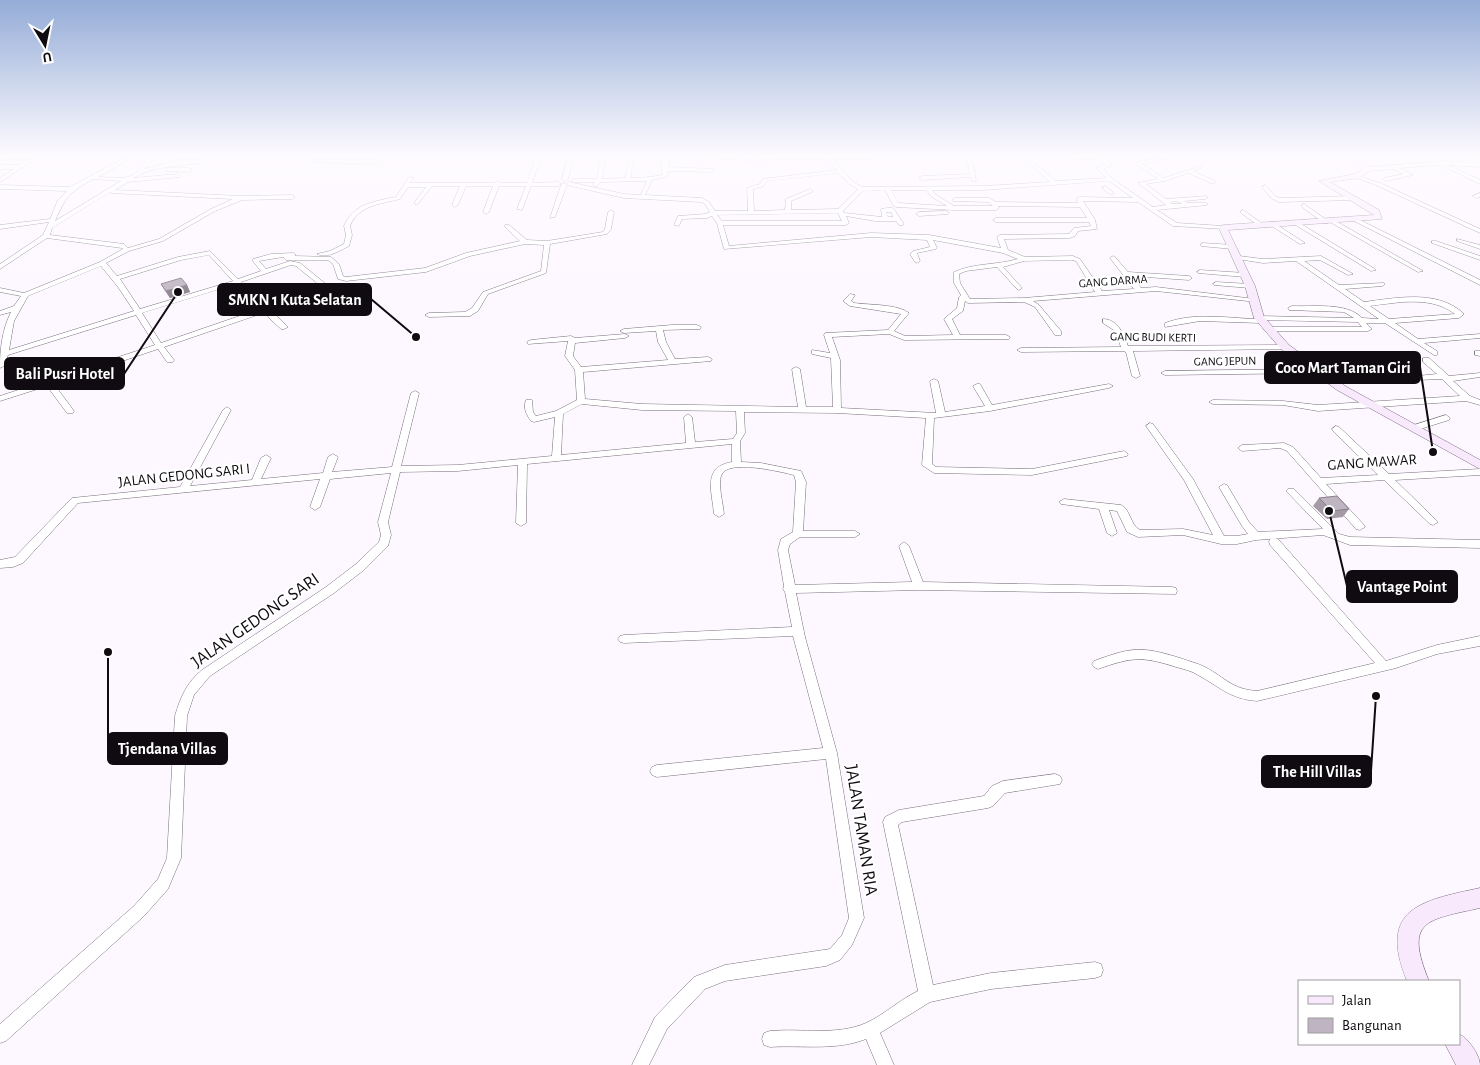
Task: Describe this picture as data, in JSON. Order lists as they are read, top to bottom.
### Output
{
  "streets": {
    "street": [
      "GANG DARMA",
      "GANG BUDI KERTI",
      "GANG JEPUN",
      "GANG MAWAR",
      "JALAN GEDONG SARI I",
      "JALAN GEDONG SARI",
      "JALAN TAMAN RIA"
    ]
  },
  "crossings": [
    ["JALAN GEDONG SARI I", "JALAN GEDONG SARI"]
  ],
  "places": [
    "Bali Pusri Hotel",
    "SMKN 1 Kuta Selatan",
    "Coco Mart Taman Giri",
    "Vantage Point",
    "Tjendana Villas",
    "The Hill Villas"
  ],
  "legend": ["Jalan", "Bangunan"],
  "north": "bottom"
}
